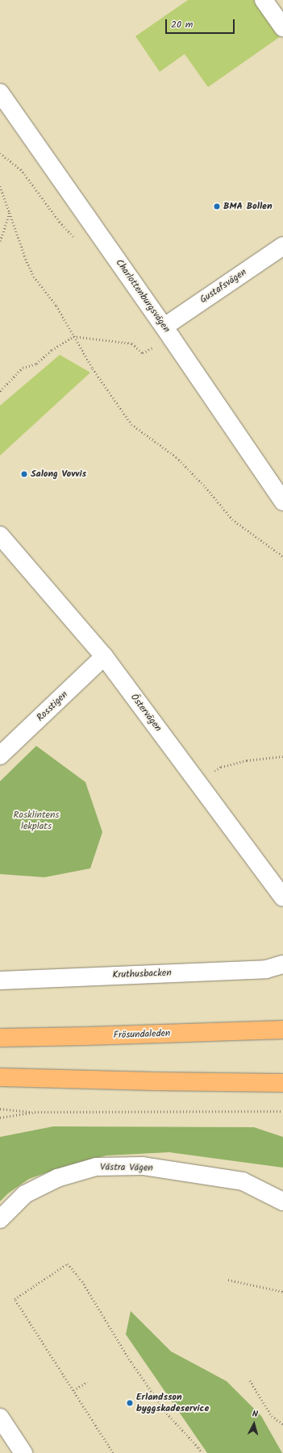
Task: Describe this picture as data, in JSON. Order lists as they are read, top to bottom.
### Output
{
  "streets": {
    "main road": ["Frösundaleden"],
    "street": [
      "Gustafsvägen",
      "Charlottenburgsvägen",
      "Rosstigen",
      "Östervägen",
      "Kruthusbacken",
      "Västra Vägen"
    ]
  },
  "crossings": [
    ["Gustafsvägen", "Charlottenburgsvägen"],
    ["Rosstigen", "Östervägen"]
  ],
  "parks": ["Rosklintens lekplats"],
  "places": ["BMA Bollen", "Salong Vovvis", "Erlandsson byggskadeservice"],
  "scale_bar": "20 m",
  "north": "top"
}
